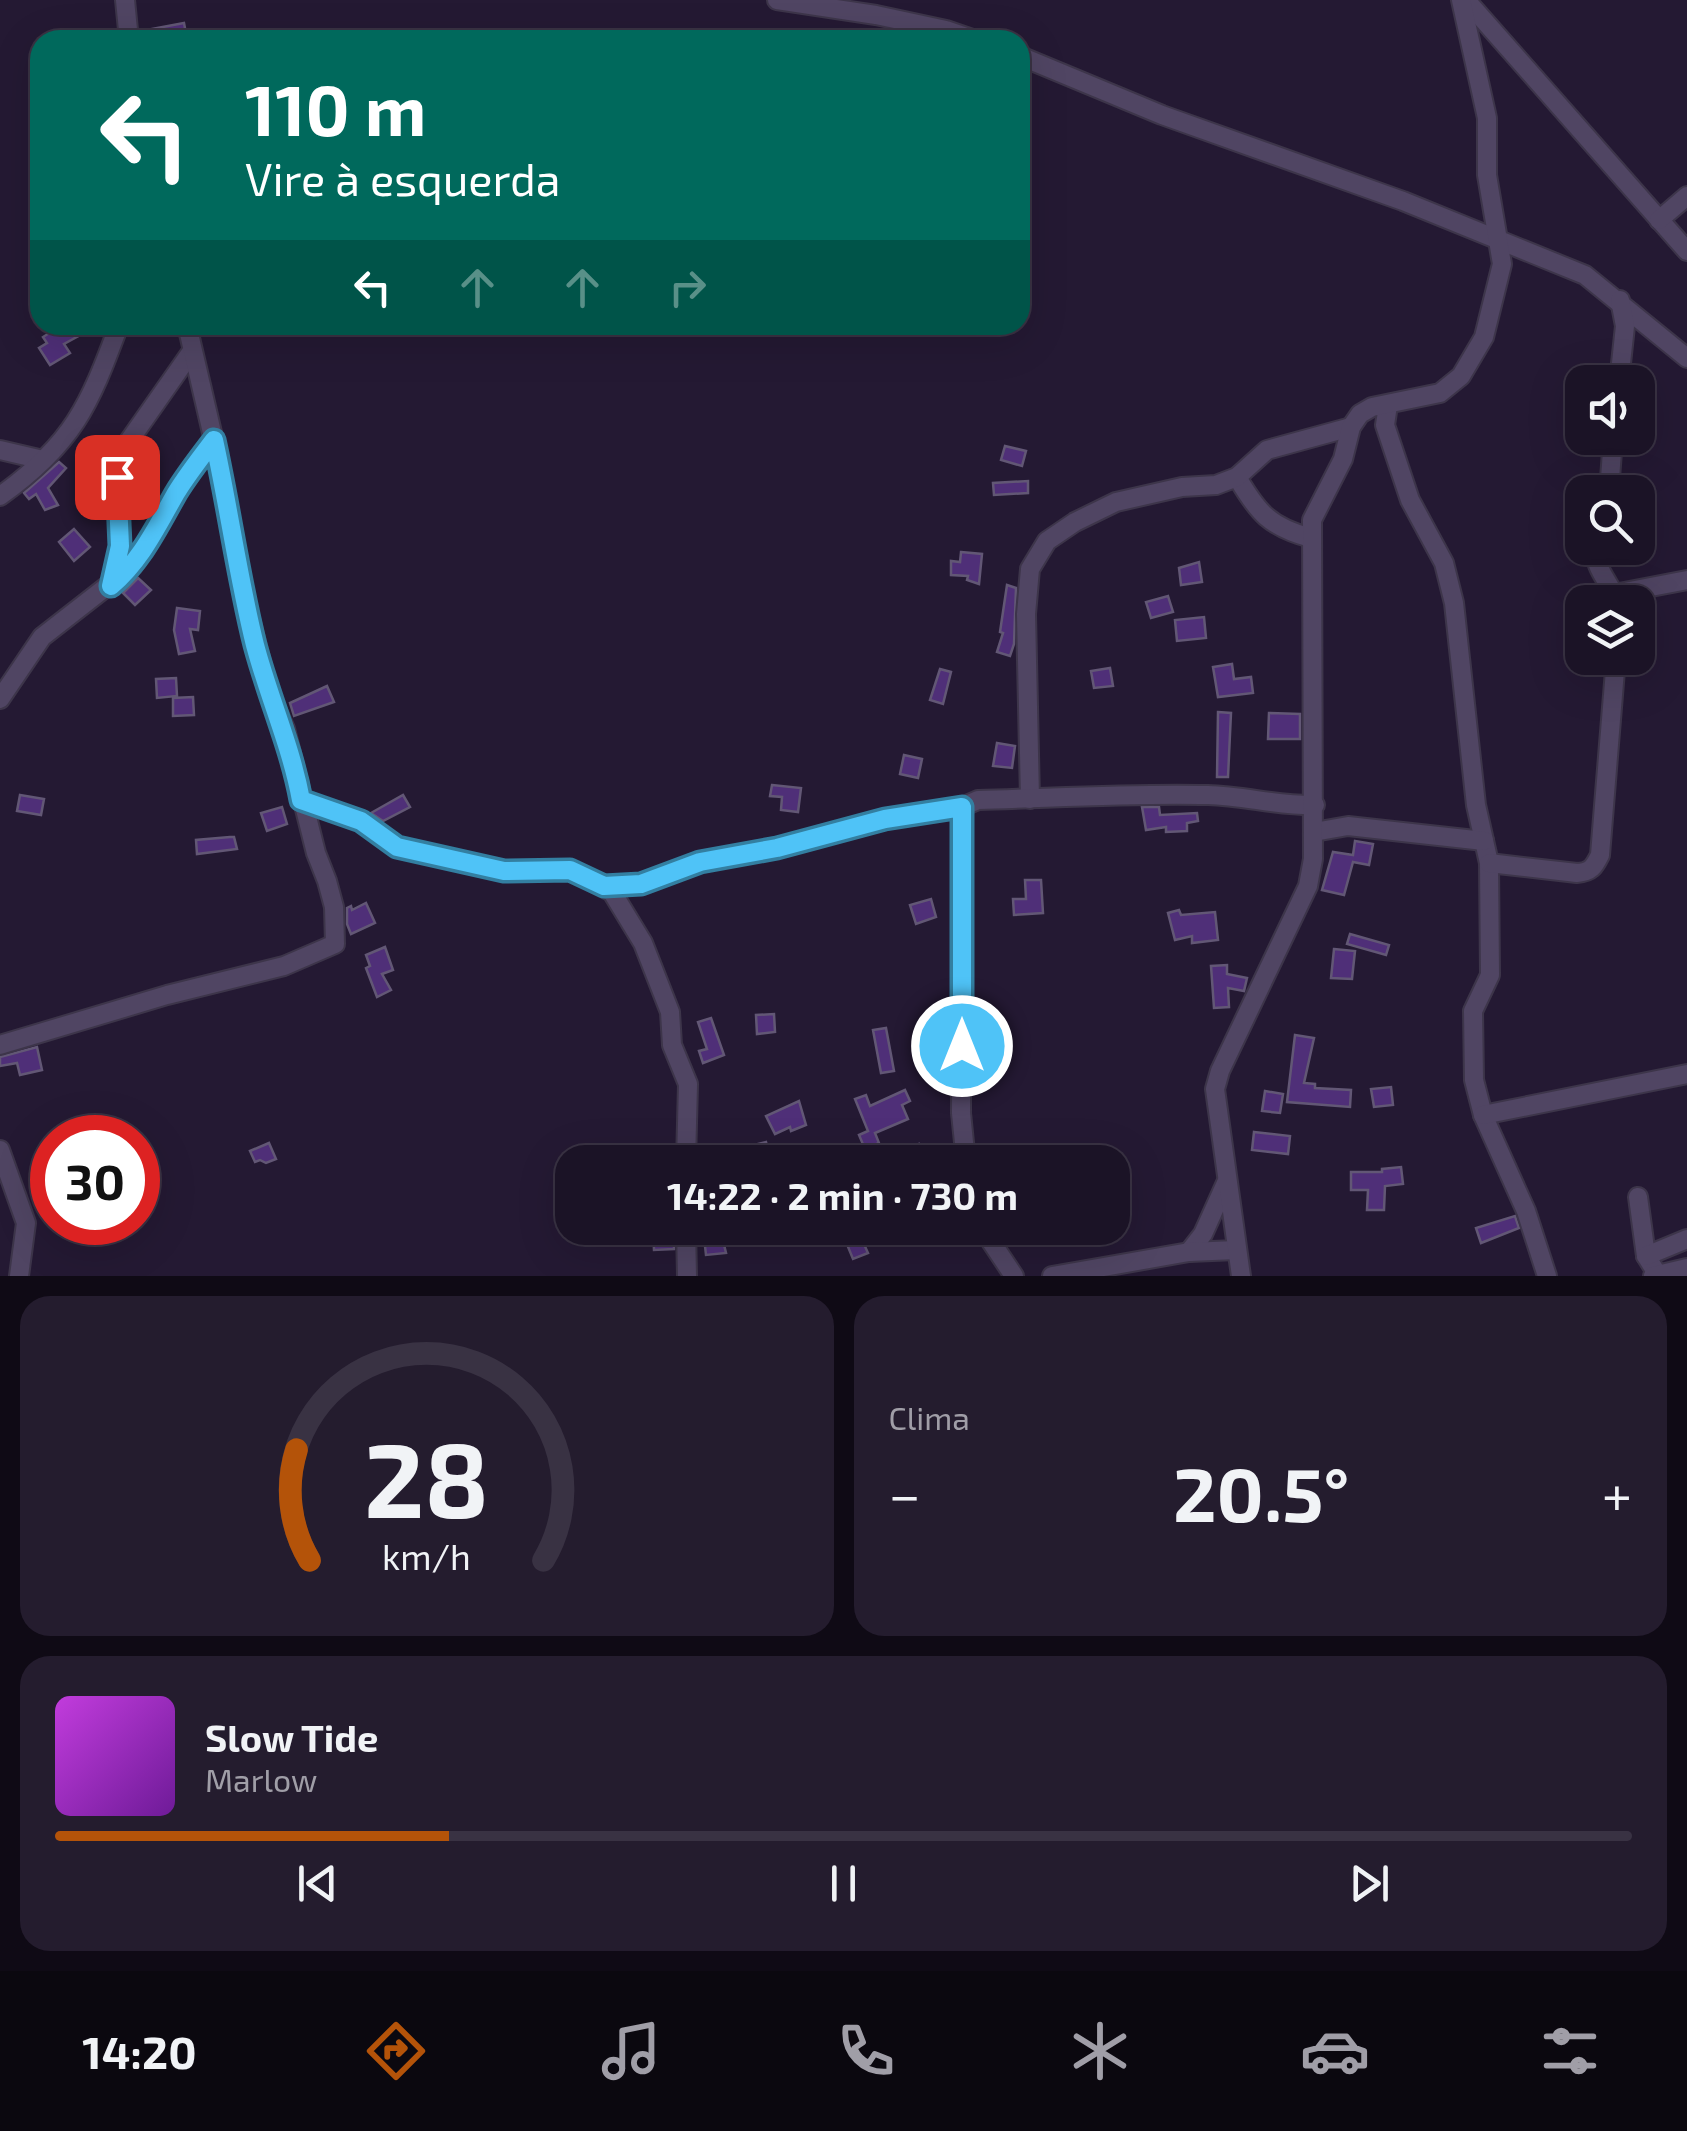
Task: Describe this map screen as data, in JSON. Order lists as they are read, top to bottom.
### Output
{
  "page": {
    "turn": ["110 m", "Vire à esquerda"],
    "limit": "30",
    "trip": "14:22 · 2 min · 730 m",
    "tile": "Clima",
    "heat": ["−", "20.5°", "+"],
    "song": ["Slow Tide", "Marlow"],
    "tabs": "14:20",
    "gauge": ["28", "km/h"]
  }
}
